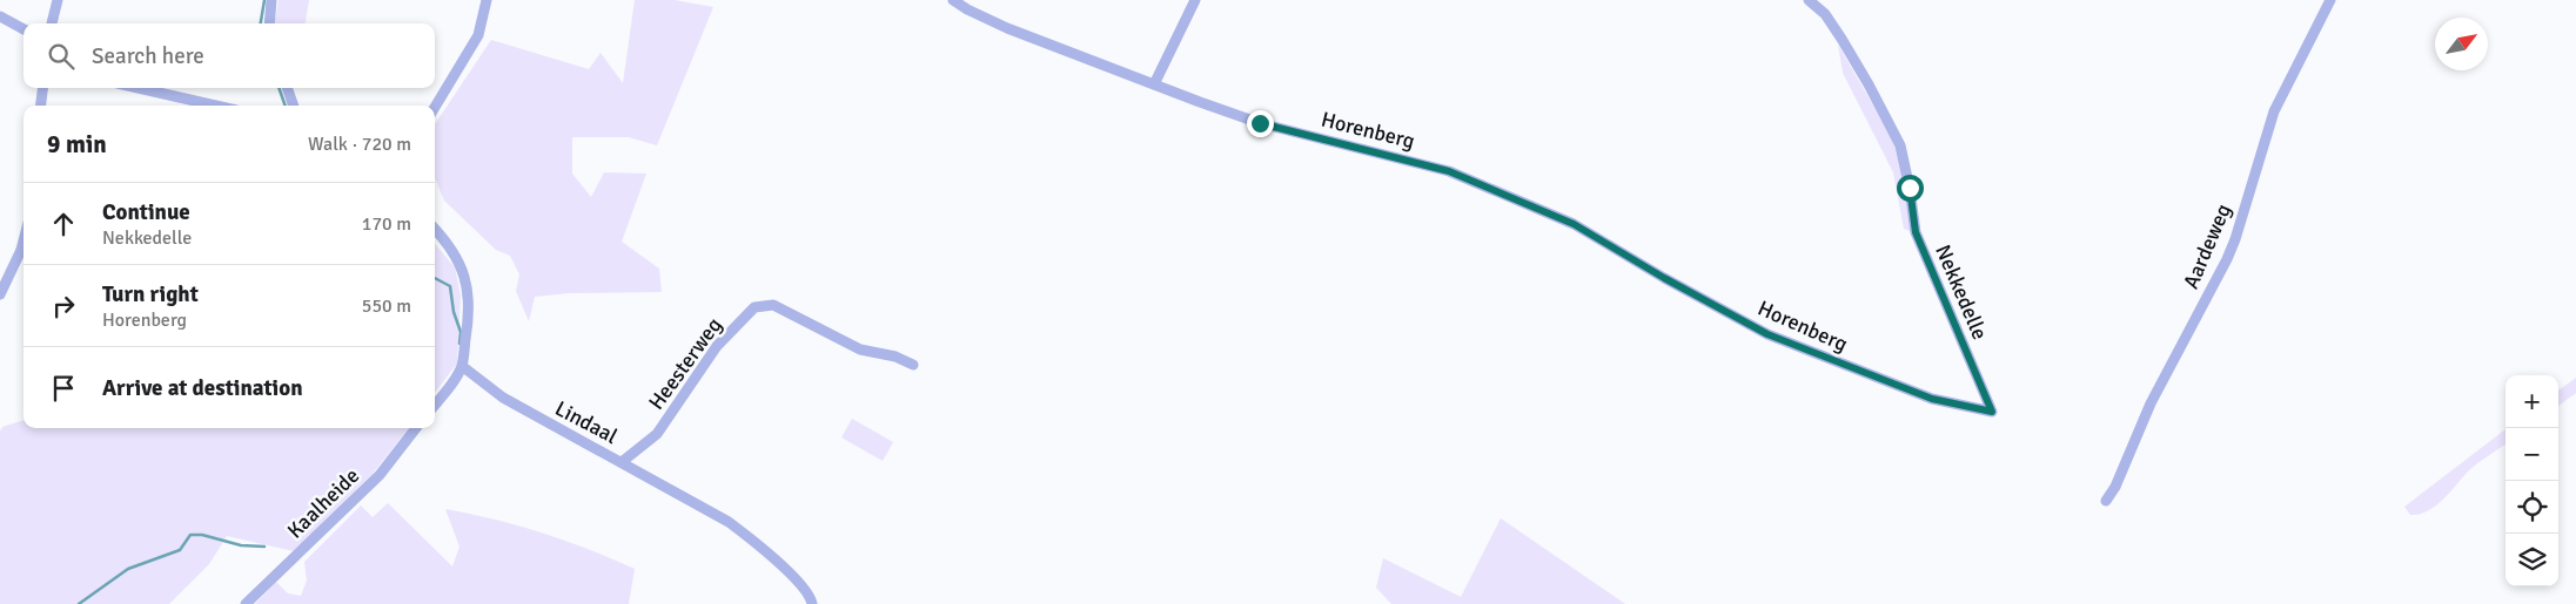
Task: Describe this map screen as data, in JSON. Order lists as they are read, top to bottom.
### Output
{
  "streets": {
    "street": [
      "Horenberg",
      "Aardeweg",
      "Nekkedelle",
      "Heesterweg",
      "Lindaal",
      "Kaalheide"
    ]
  },
  "crossings": [
    ["Horenberg", "Nekkedelle"],
    ["Heesterweg", "Lindaal"]
  ],
  "north": "top right",
  "page": {
    "search": "Search here",
    "heading": ["9 min", "Walk · 720 m"],
    "list": [
      ["Continue", "Nekkedelle", "170 m"],
      ["Turn right", "Horenberg", "550 m"],
      "Arrive at destination"
    ],
    "map_buttons": ["+", "−"]
  }
}
